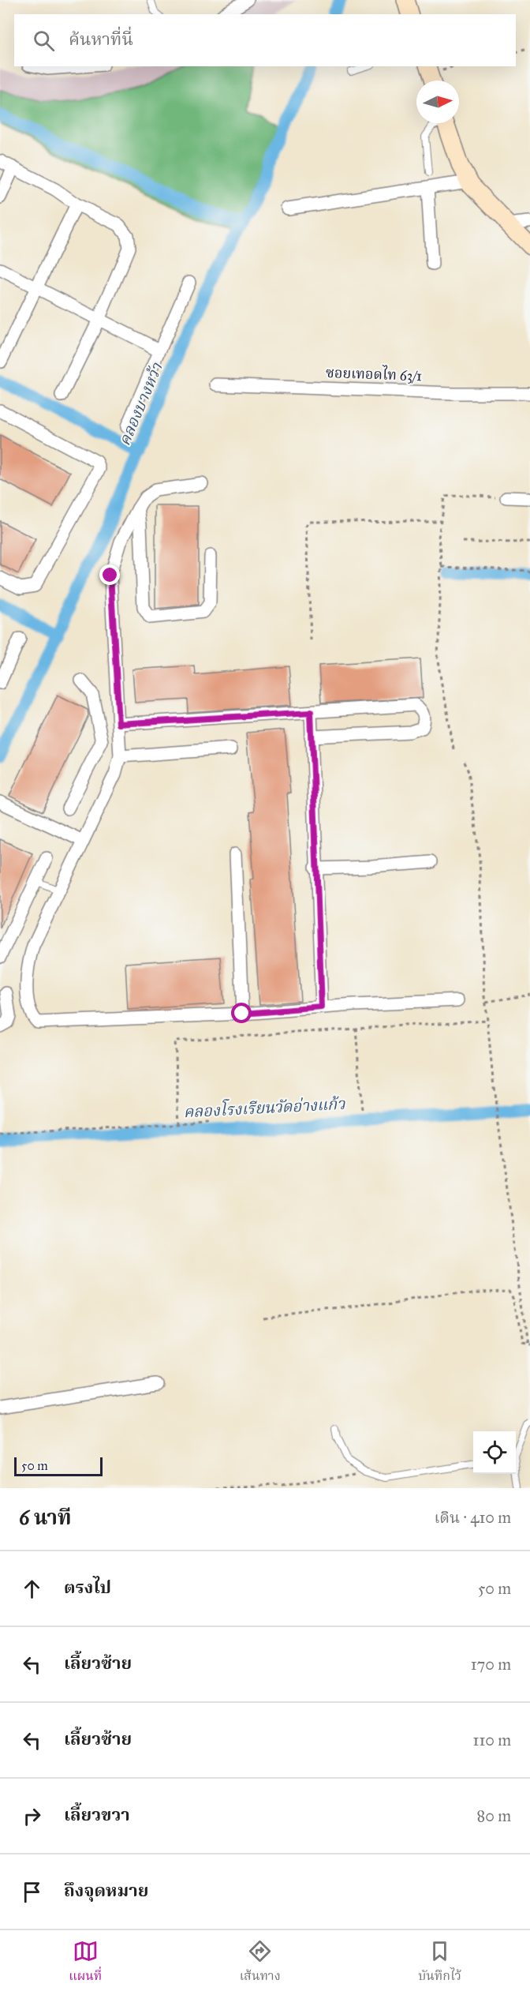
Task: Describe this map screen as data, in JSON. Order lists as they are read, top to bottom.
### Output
{
  "streets": {
    "street": ["ซอยเทอดไท 63/1"]
  },
  "water": ["คลองบางหว้า", "คลองโรงเรียนวัดอ่างแก้ว"],
  "scale_bar": "50 m",
  "north": "right",
  "page": {
    "search": "ค้นหาที่นี่",
    "scale": "50 m",
    "heading": ["6 นาที", "เดิน · 410 m"],
    "list": [
      ["ตรงไป", "50 m"],
      ["เลี้ยวซ้าย", "170 m"],
      ["เลี้ยวซ้าย", "110 m"],
      ["เลี้ยวขวา", "80 m"],
      "ถึงจุดหมาย"
    ],
    "nav": ["แผนที่", "เส้นทาง", "บันทึกไว้"]
  }
}
